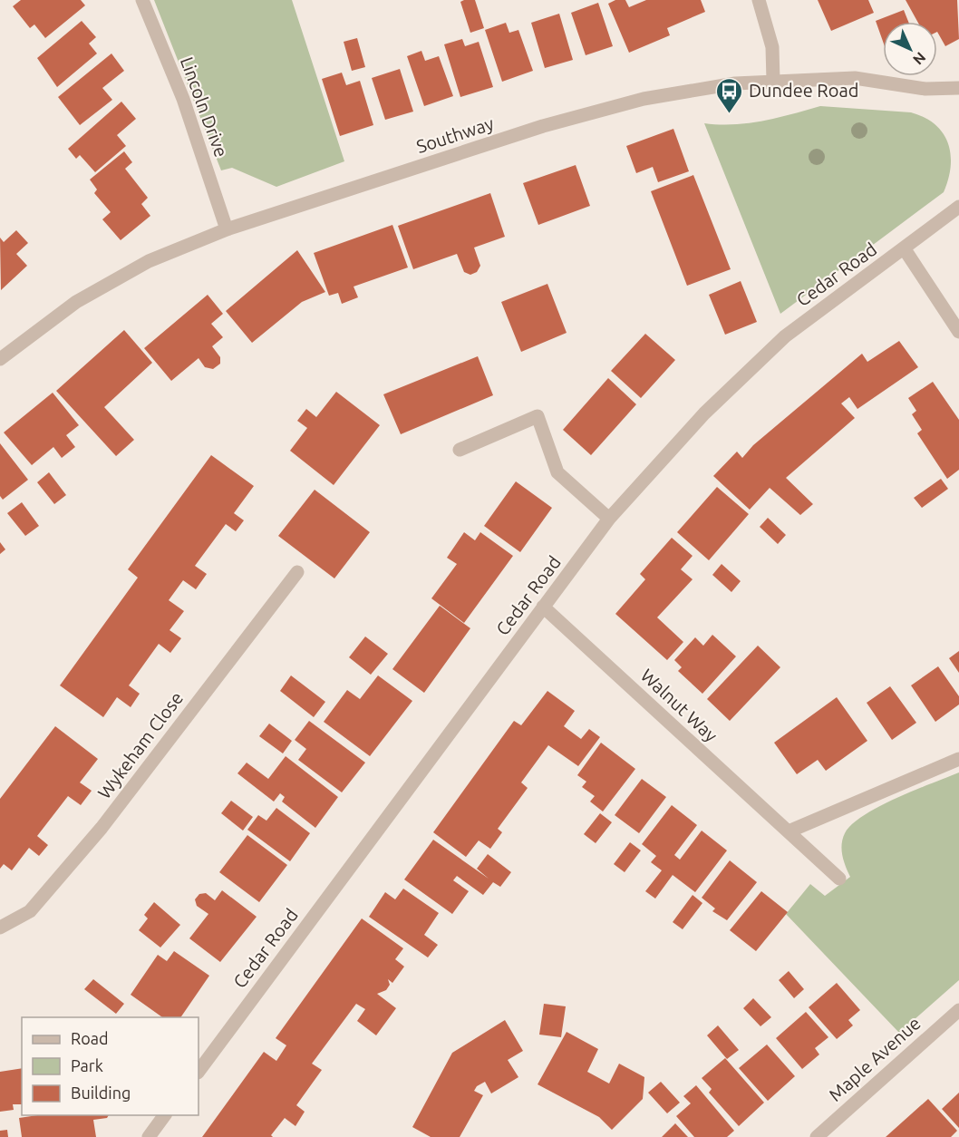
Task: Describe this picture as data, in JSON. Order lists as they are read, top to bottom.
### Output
{
  "streets": {
    "street": [
      "Lincoln Drive",
      "Southway",
      "Cedar Road",
      "Walnut Way",
      "Wykeham Close",
      "Maple Avenue"
    ]
  },
  "crossings": [
    ["Lincoln Drive", "Southway"],
    ["Cedar Road", "Walnut Way"]
  ],
  "places": {
    "bus stop": ["Dundee Road"]
  },
  "legend": ["Road", "Park", "Building"],
  "north": "bottom right"
}
